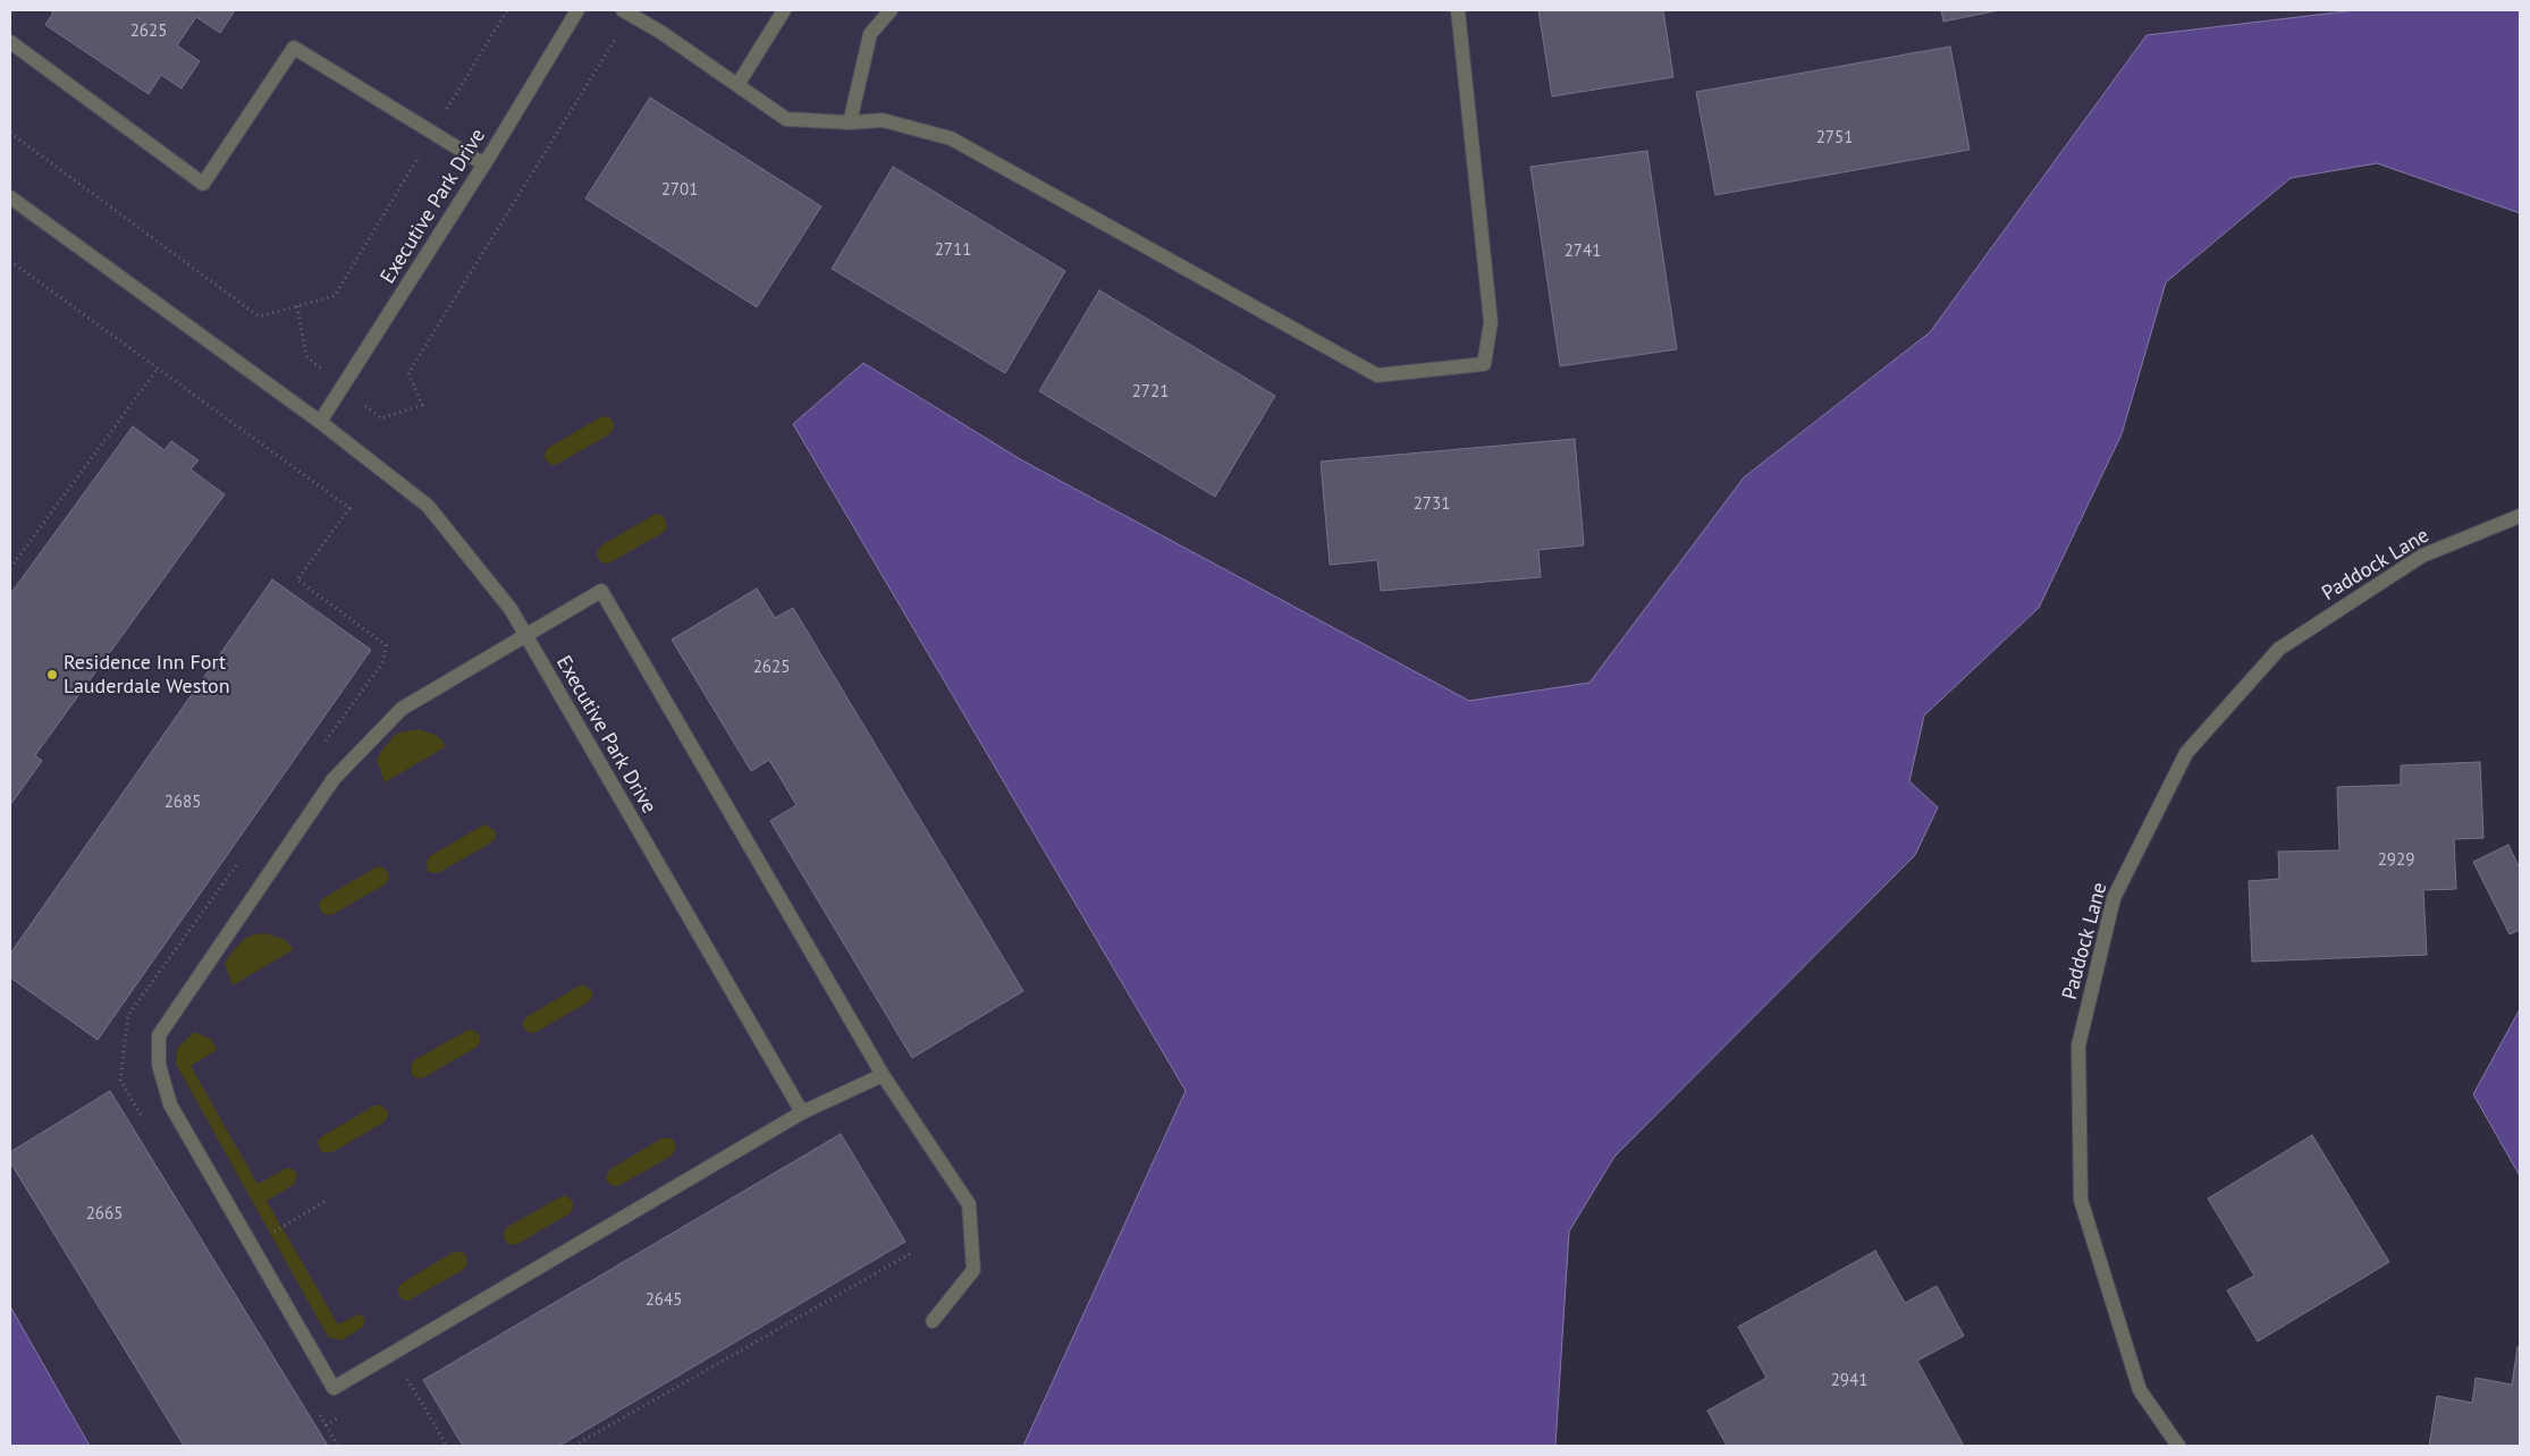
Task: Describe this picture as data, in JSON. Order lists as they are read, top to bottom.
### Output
{
  "streets": {
    "street": ["Executive Park Drive", "Paddock Lane"]
  },
  "places": ["Residence Inn Fort Lauderdale Weston"],
  "house_numbers": [
    "2625",
    "2751",
    "2701",
    "2711",
    "2741",
    "2721",
    "2731",
    "2625",
    "2685",
    "2929",
    "2665",
    "2645",
    "2941"
  ]
}
